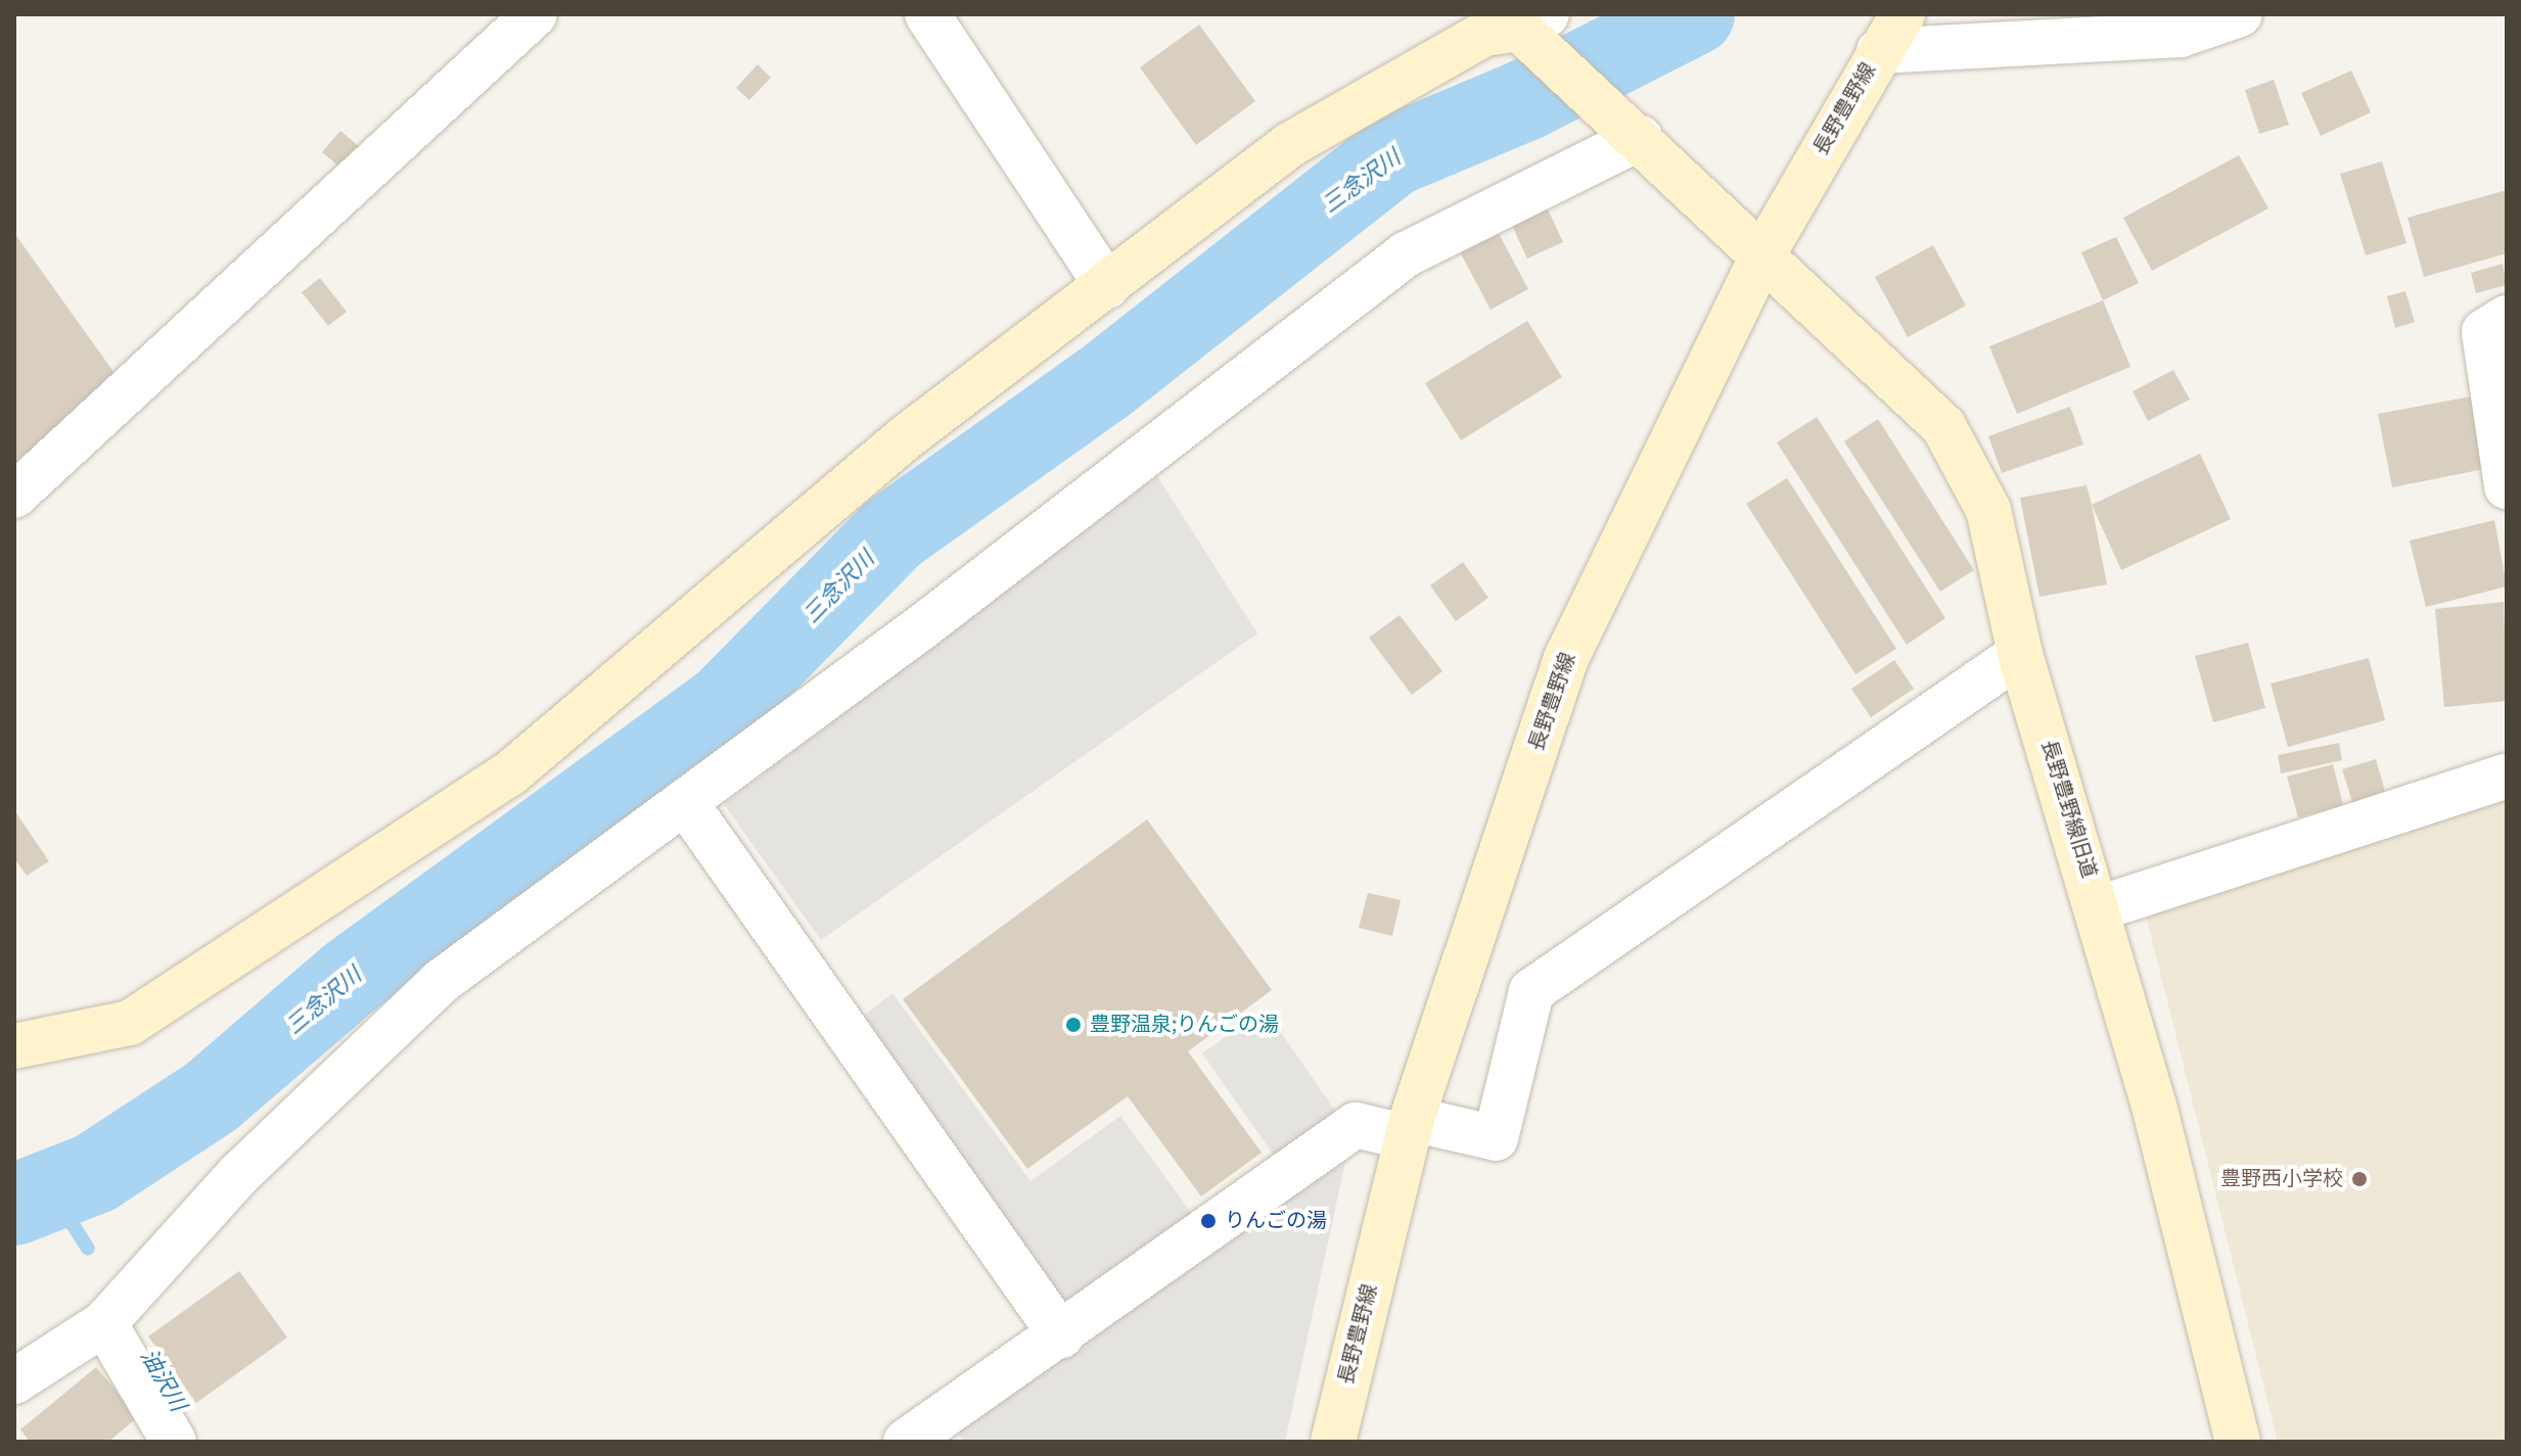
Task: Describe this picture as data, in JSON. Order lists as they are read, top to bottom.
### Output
{
  "streets": {
    "street": ["長野豊野線", "長野豊野線旧道"]
  },
  "crossings": [
    ["長野豊野線", "長野豊野線旧道"]
  ],
  "water": ["三念沢川", "油沢川"],
  "places": ["豊野温泉;りんごの湯", "豊野西小学校", "りんごの湯"]
}
